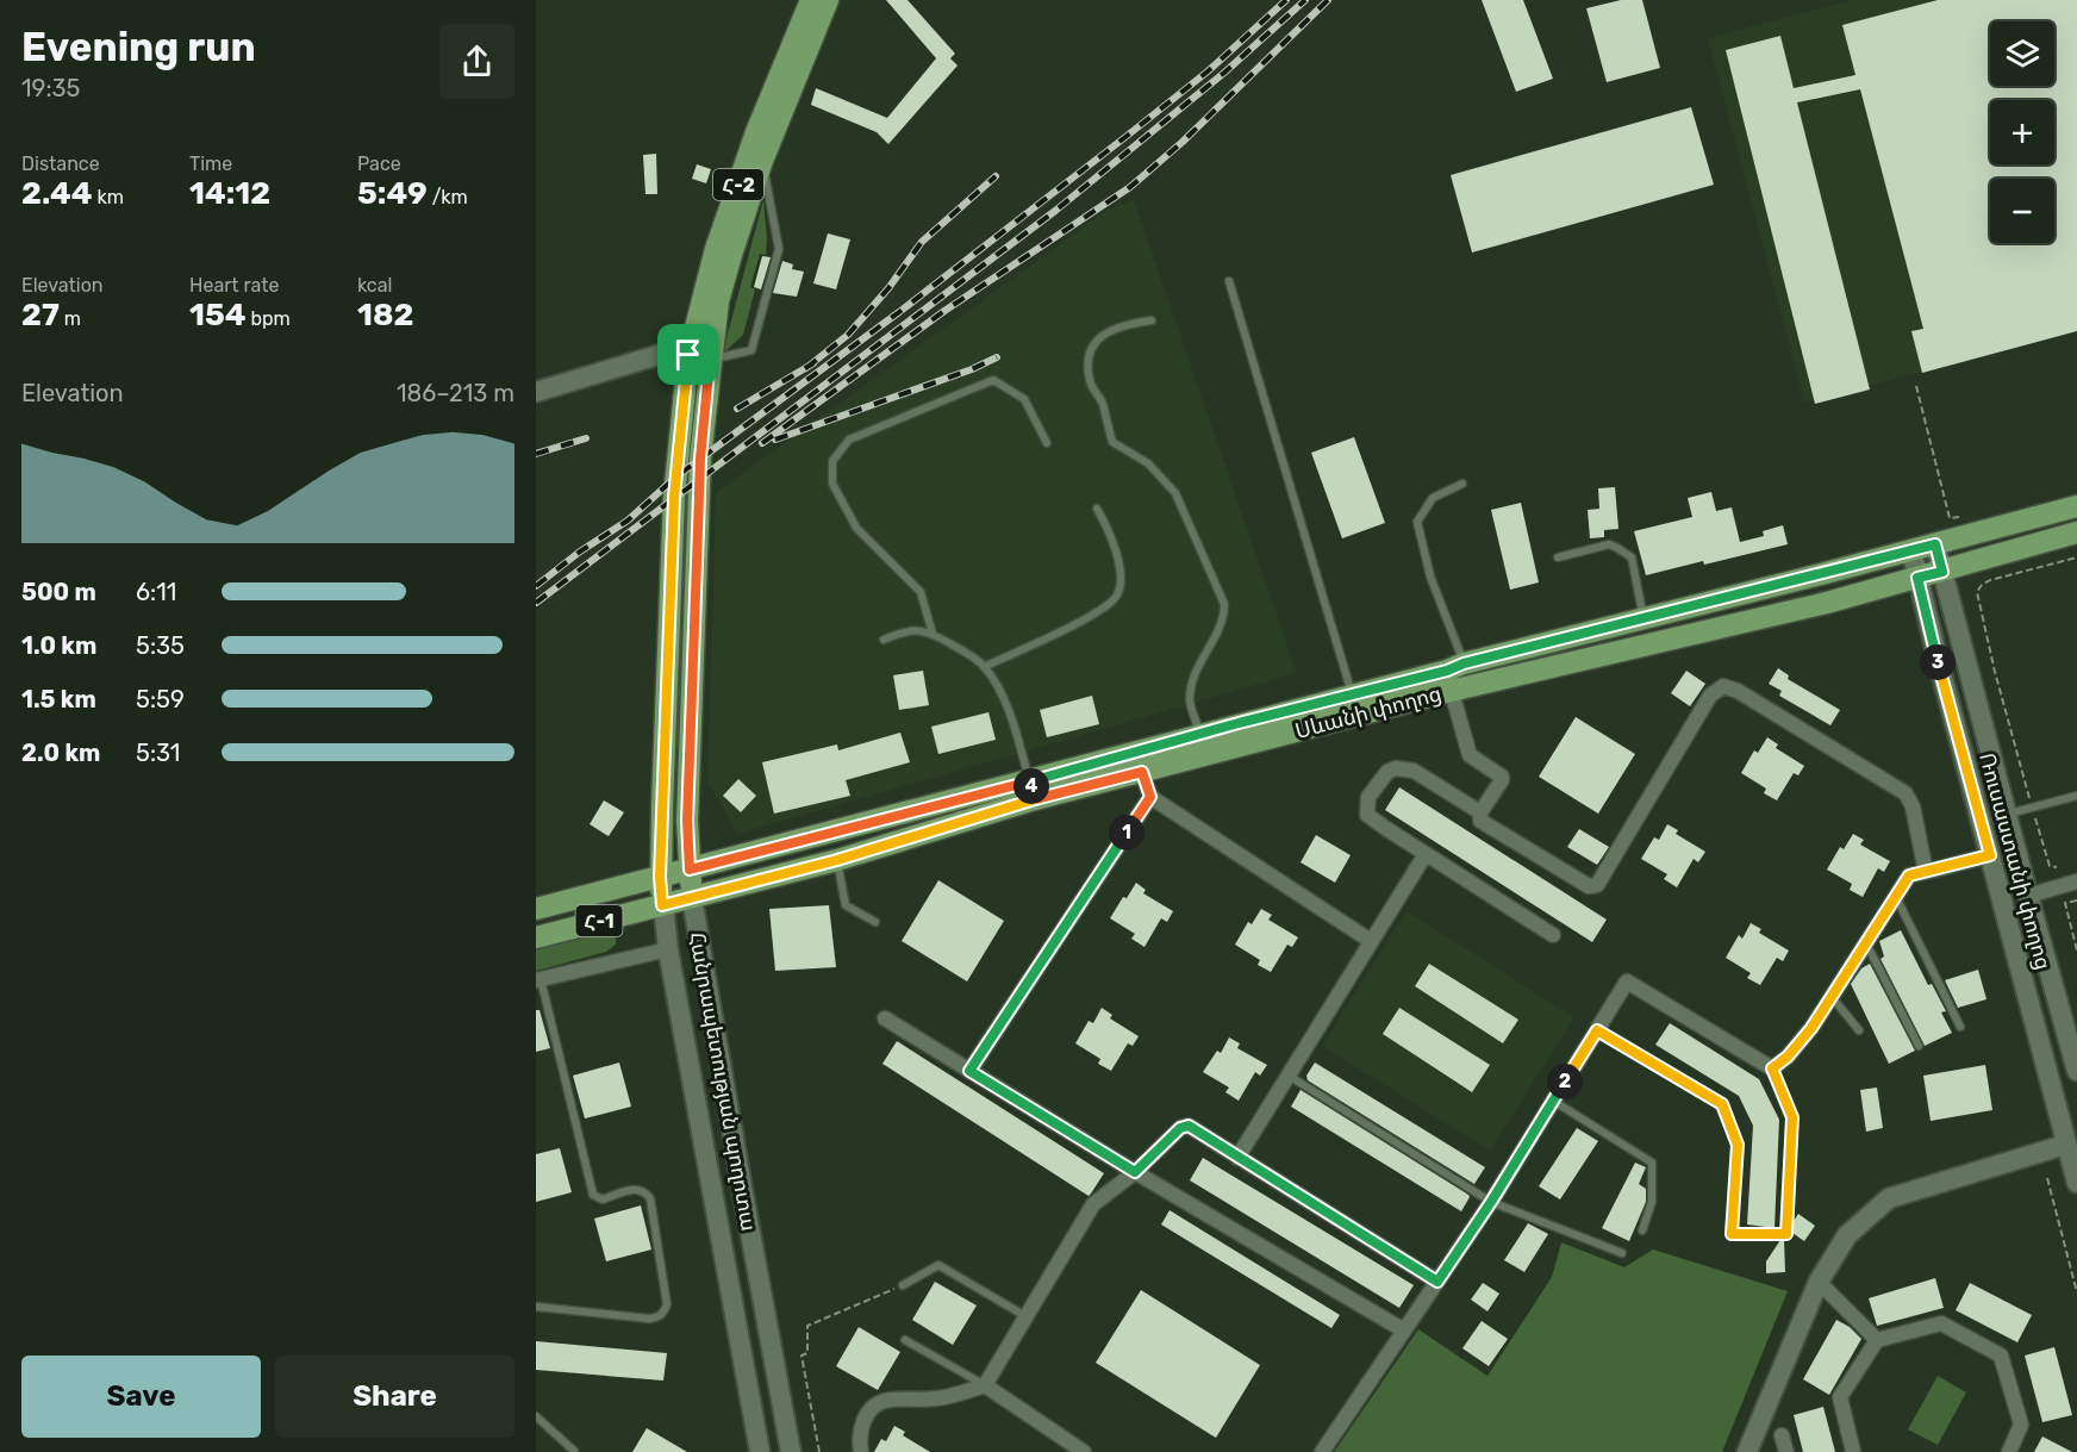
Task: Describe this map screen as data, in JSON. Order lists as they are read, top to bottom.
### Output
{
  "streets": {
    "main road": [
      "Հ-2",
      "Սևանի փողոց",
      "Ռուսաստանի փողոց",
      "Հ-1",
      "Հանրապետության պողոտա"
    ]
  },
  "crossings": [
    ["Հ-2", "Հանրապետության պողոտա"],
    ["Սևանի փողոց", "Ռուսաստանի փողոց"],
    ["Սևանի փողոց", "Հ-1"],
    ["Սևանի փողոց", "Հանրապետության պողոտա"],
    ["Հ-1", "Հանրապետության պողոտա"]
  ],
  "page": {
    "heading": ["Evening run", "19:35"],
    "map_buttons": ["+", "−"],
    "stats": [
      ["Distance", "2.44 km"],
      ["Time", "14:12"],
      ["Pace", "5:49 /km"],
      ["Elevation", "27 m"],
      ["Heart rate", "154 bpm"],
      ["kcal", "182"]
    ],
    "chart": ["Elevation", "186–213 m"],
    "list": [
      {
        "name": "500 m",
        "note": "6:11"
      },
      {
        "name": "1.0 km",
        "note": "5:35"
      },
      {
        "name": "1.5 km",
        "note": "5:59"
      },
      {
        "name": "2.0 km",
        "note": "5:31"
      }
    ],
    "pins": [
      "3",
      "4",
      "1",
      "2"
    ],
    "buttons": ["Save", "Share"]
  }
}
